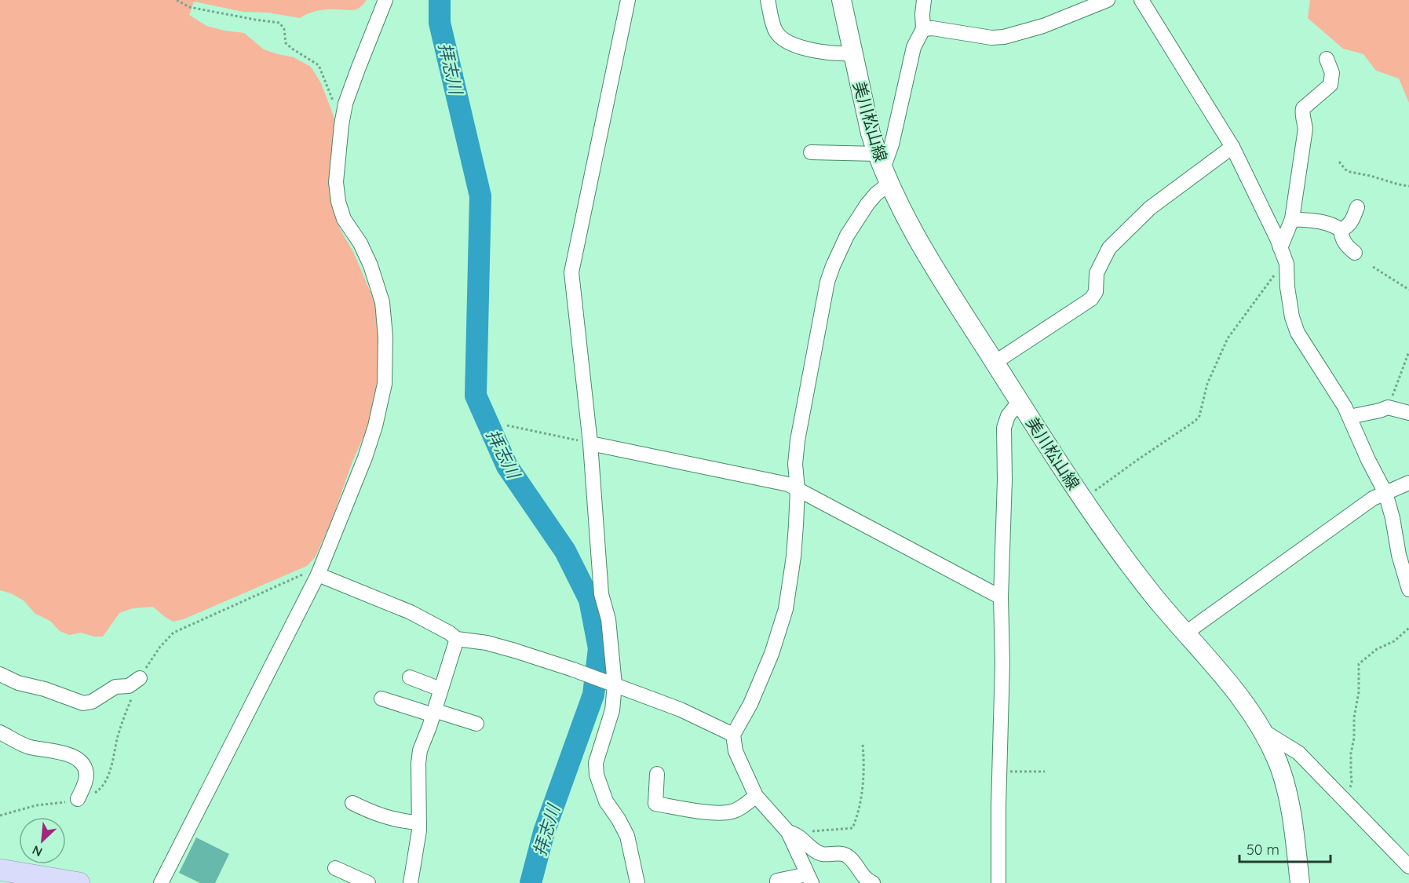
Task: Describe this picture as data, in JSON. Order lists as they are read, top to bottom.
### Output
{
  "streets": {
    "main road": ["美川松山線"]
  },
  "water": ["拝志川"],
  "scale_bar": "50 m",
  "north": "bottom left"
}
